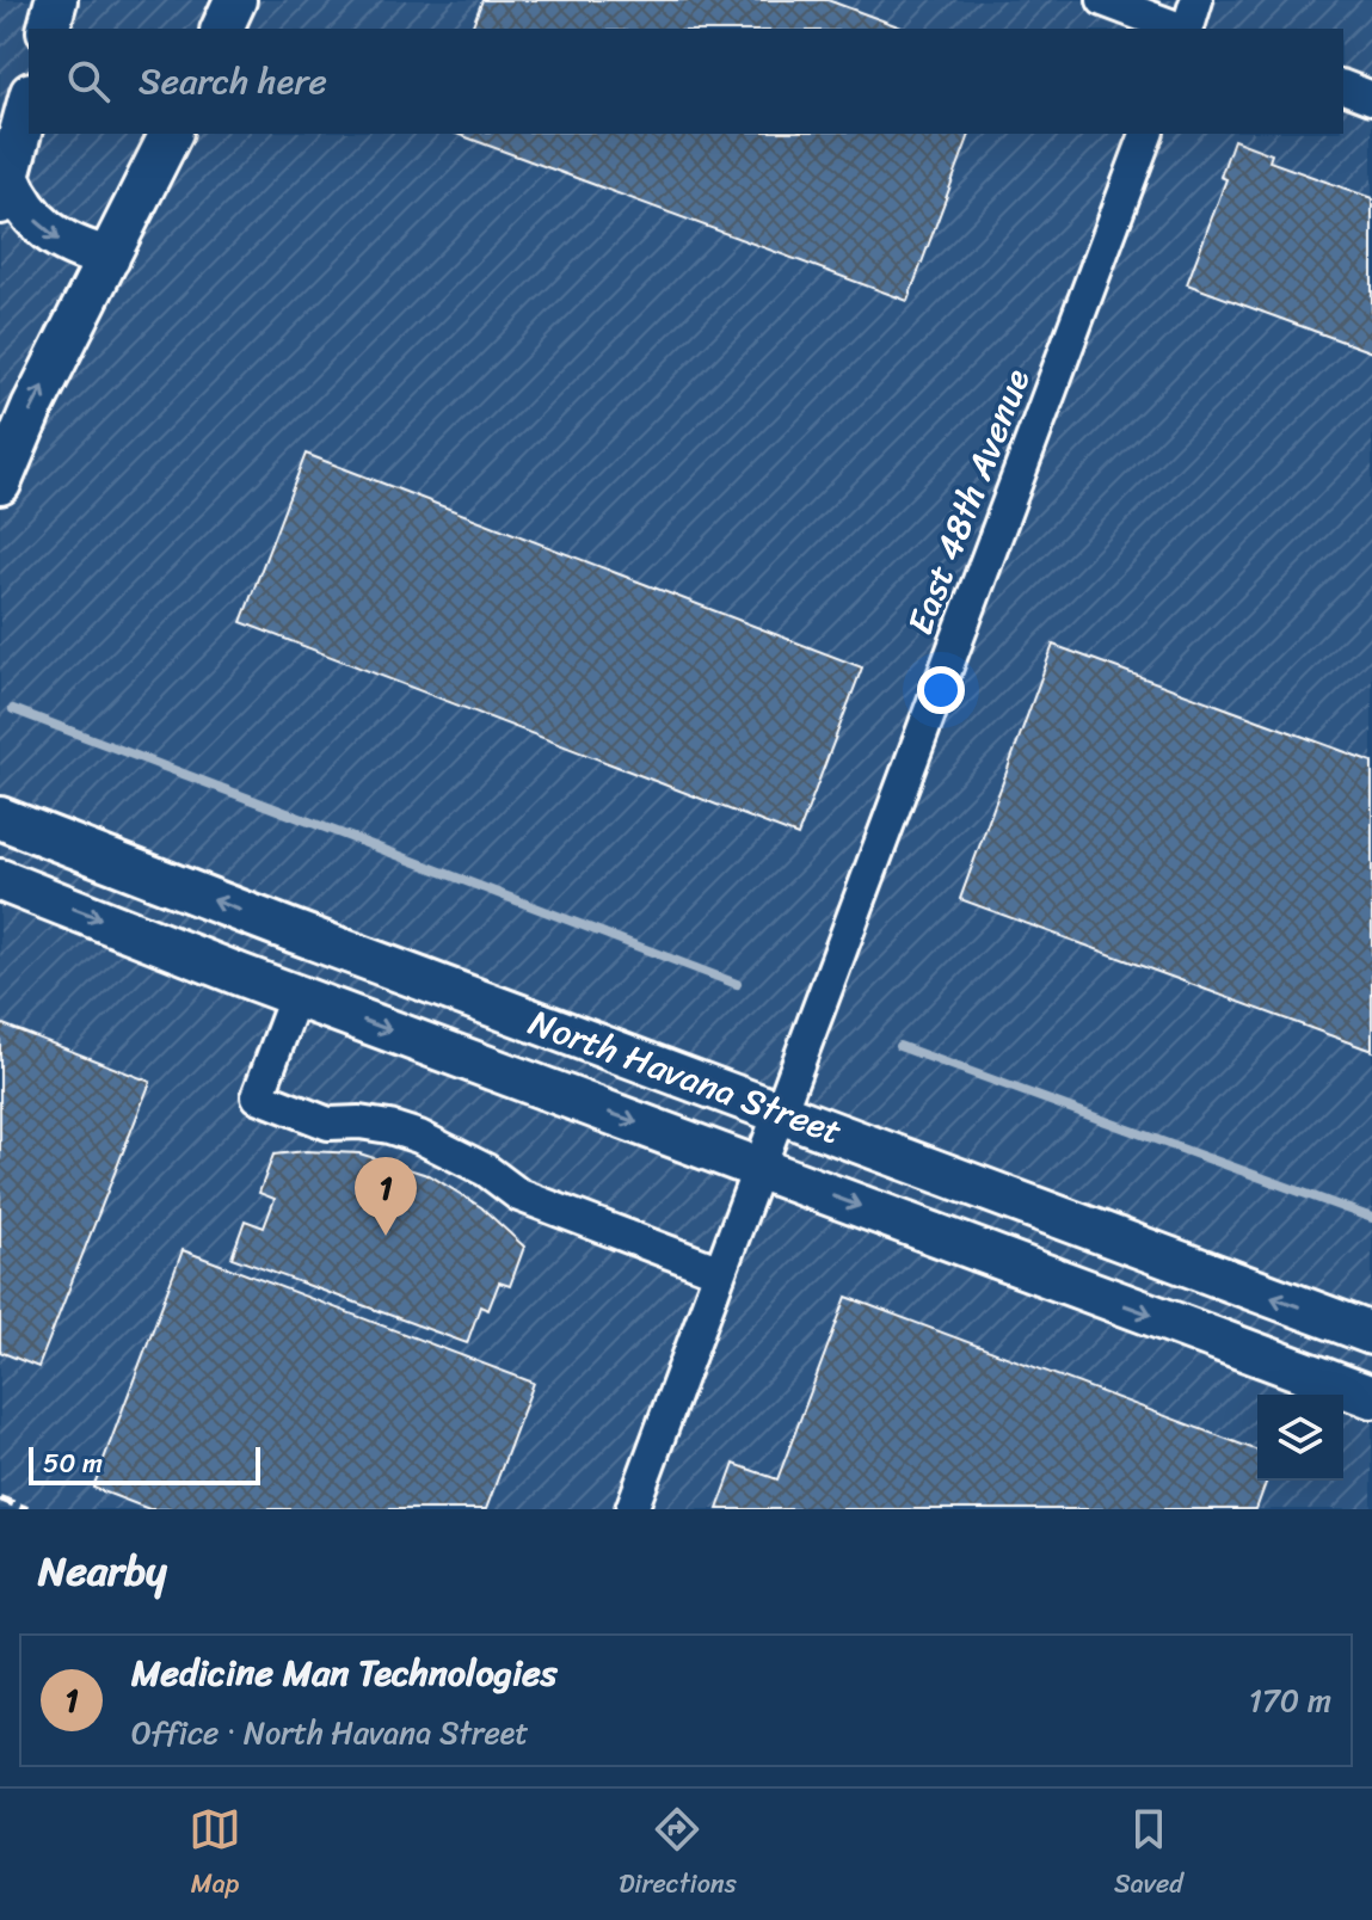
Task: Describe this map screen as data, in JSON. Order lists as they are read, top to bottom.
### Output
{
  "streets": {
    "main road": ["North Havana Street"],
    "street": ["East 48th Avenue"]
  },
  "crossings": [
    ["East 48th Avenue", "North Havana Street"]
  ],
  "scale_bar": "50 m",
  "page": {
    "search": "Search here",
    "pins": "1",
    "scale": "50 m",
    "heading": "Nearby",
    "list": [
      {
        "mark": "1",
        "name": "Medicine Man Technologies",
        "note": "Office · North Havana Street",
        "value": "170 m"
      }
    ],
    "nav": ["Map", "Directions", "Saved"]
  }
}
